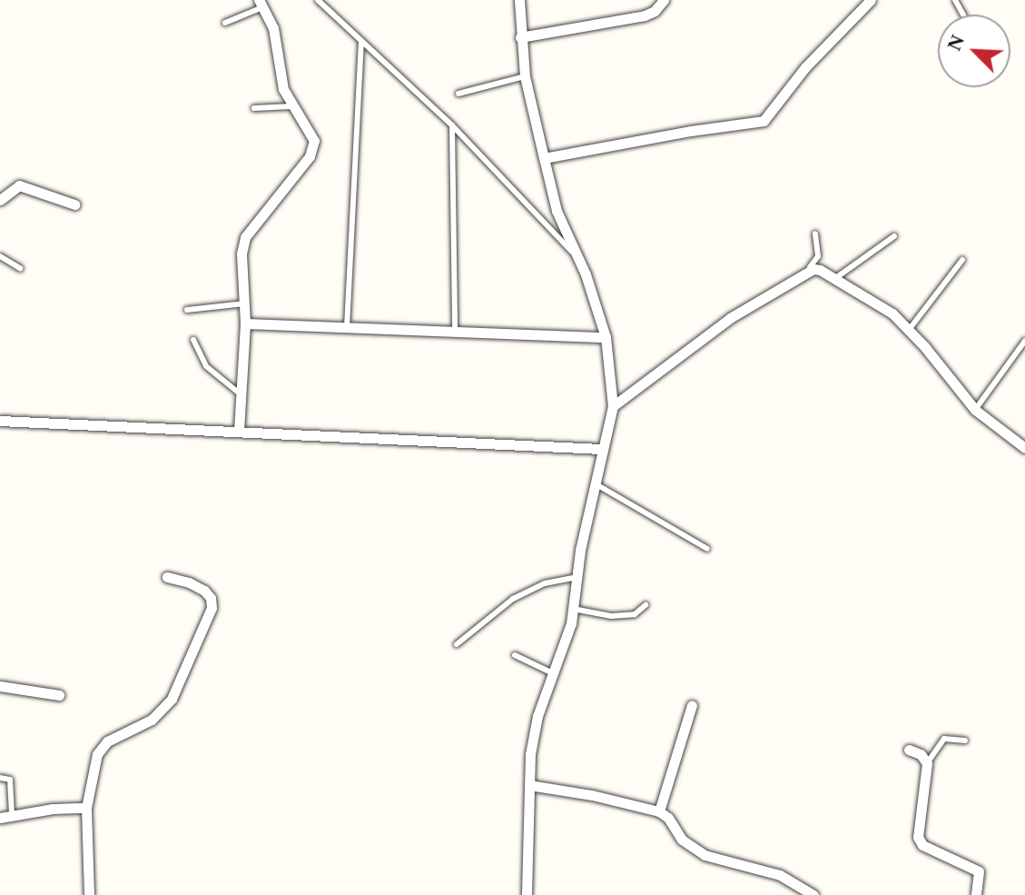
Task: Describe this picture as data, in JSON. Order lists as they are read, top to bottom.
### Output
{
  "north": "top left"
}
